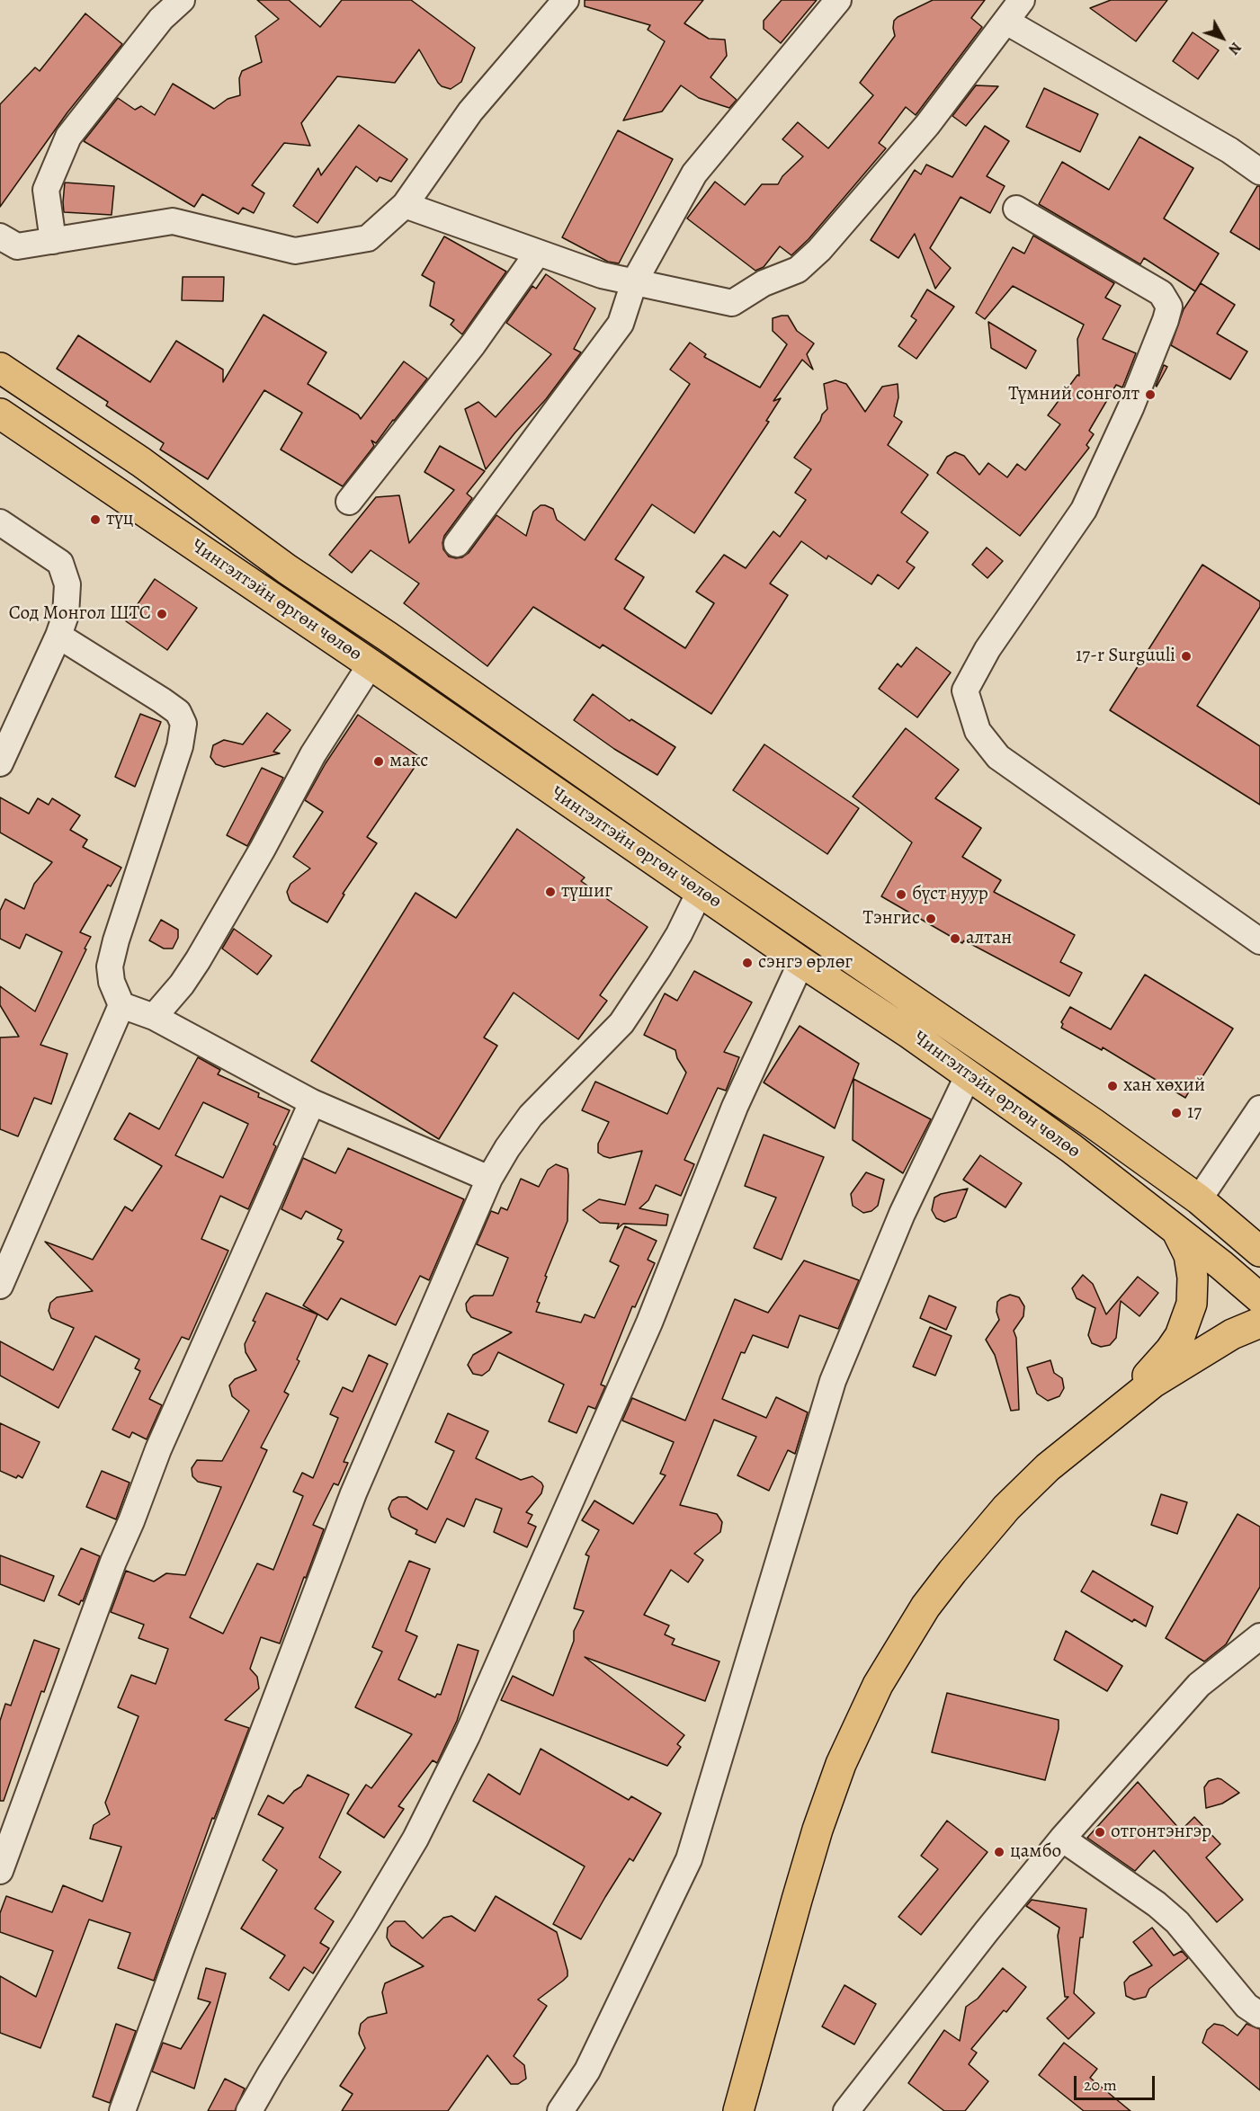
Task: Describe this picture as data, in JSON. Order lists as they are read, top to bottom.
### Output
{
  "streets": {
    "main road": ["Чингэлтэйн өргөн чөлөө"]
  },
  "places": [
    "Түмний сонголт",
    "түц",
    "Сод Монгол ШТС",
    "17-r Surguuli",
    "макс",
    "түшиг",
    "бүст нуур",
    "Тэнгис",
    "алтан",
    "сэнгэ өрлөг",
    "хан хөхий",
    "17",
    "отгонтэнгэр",
    "цамбо"
  ],
  "scale_bar": "20 m",
  "north": "bottom right"
}
